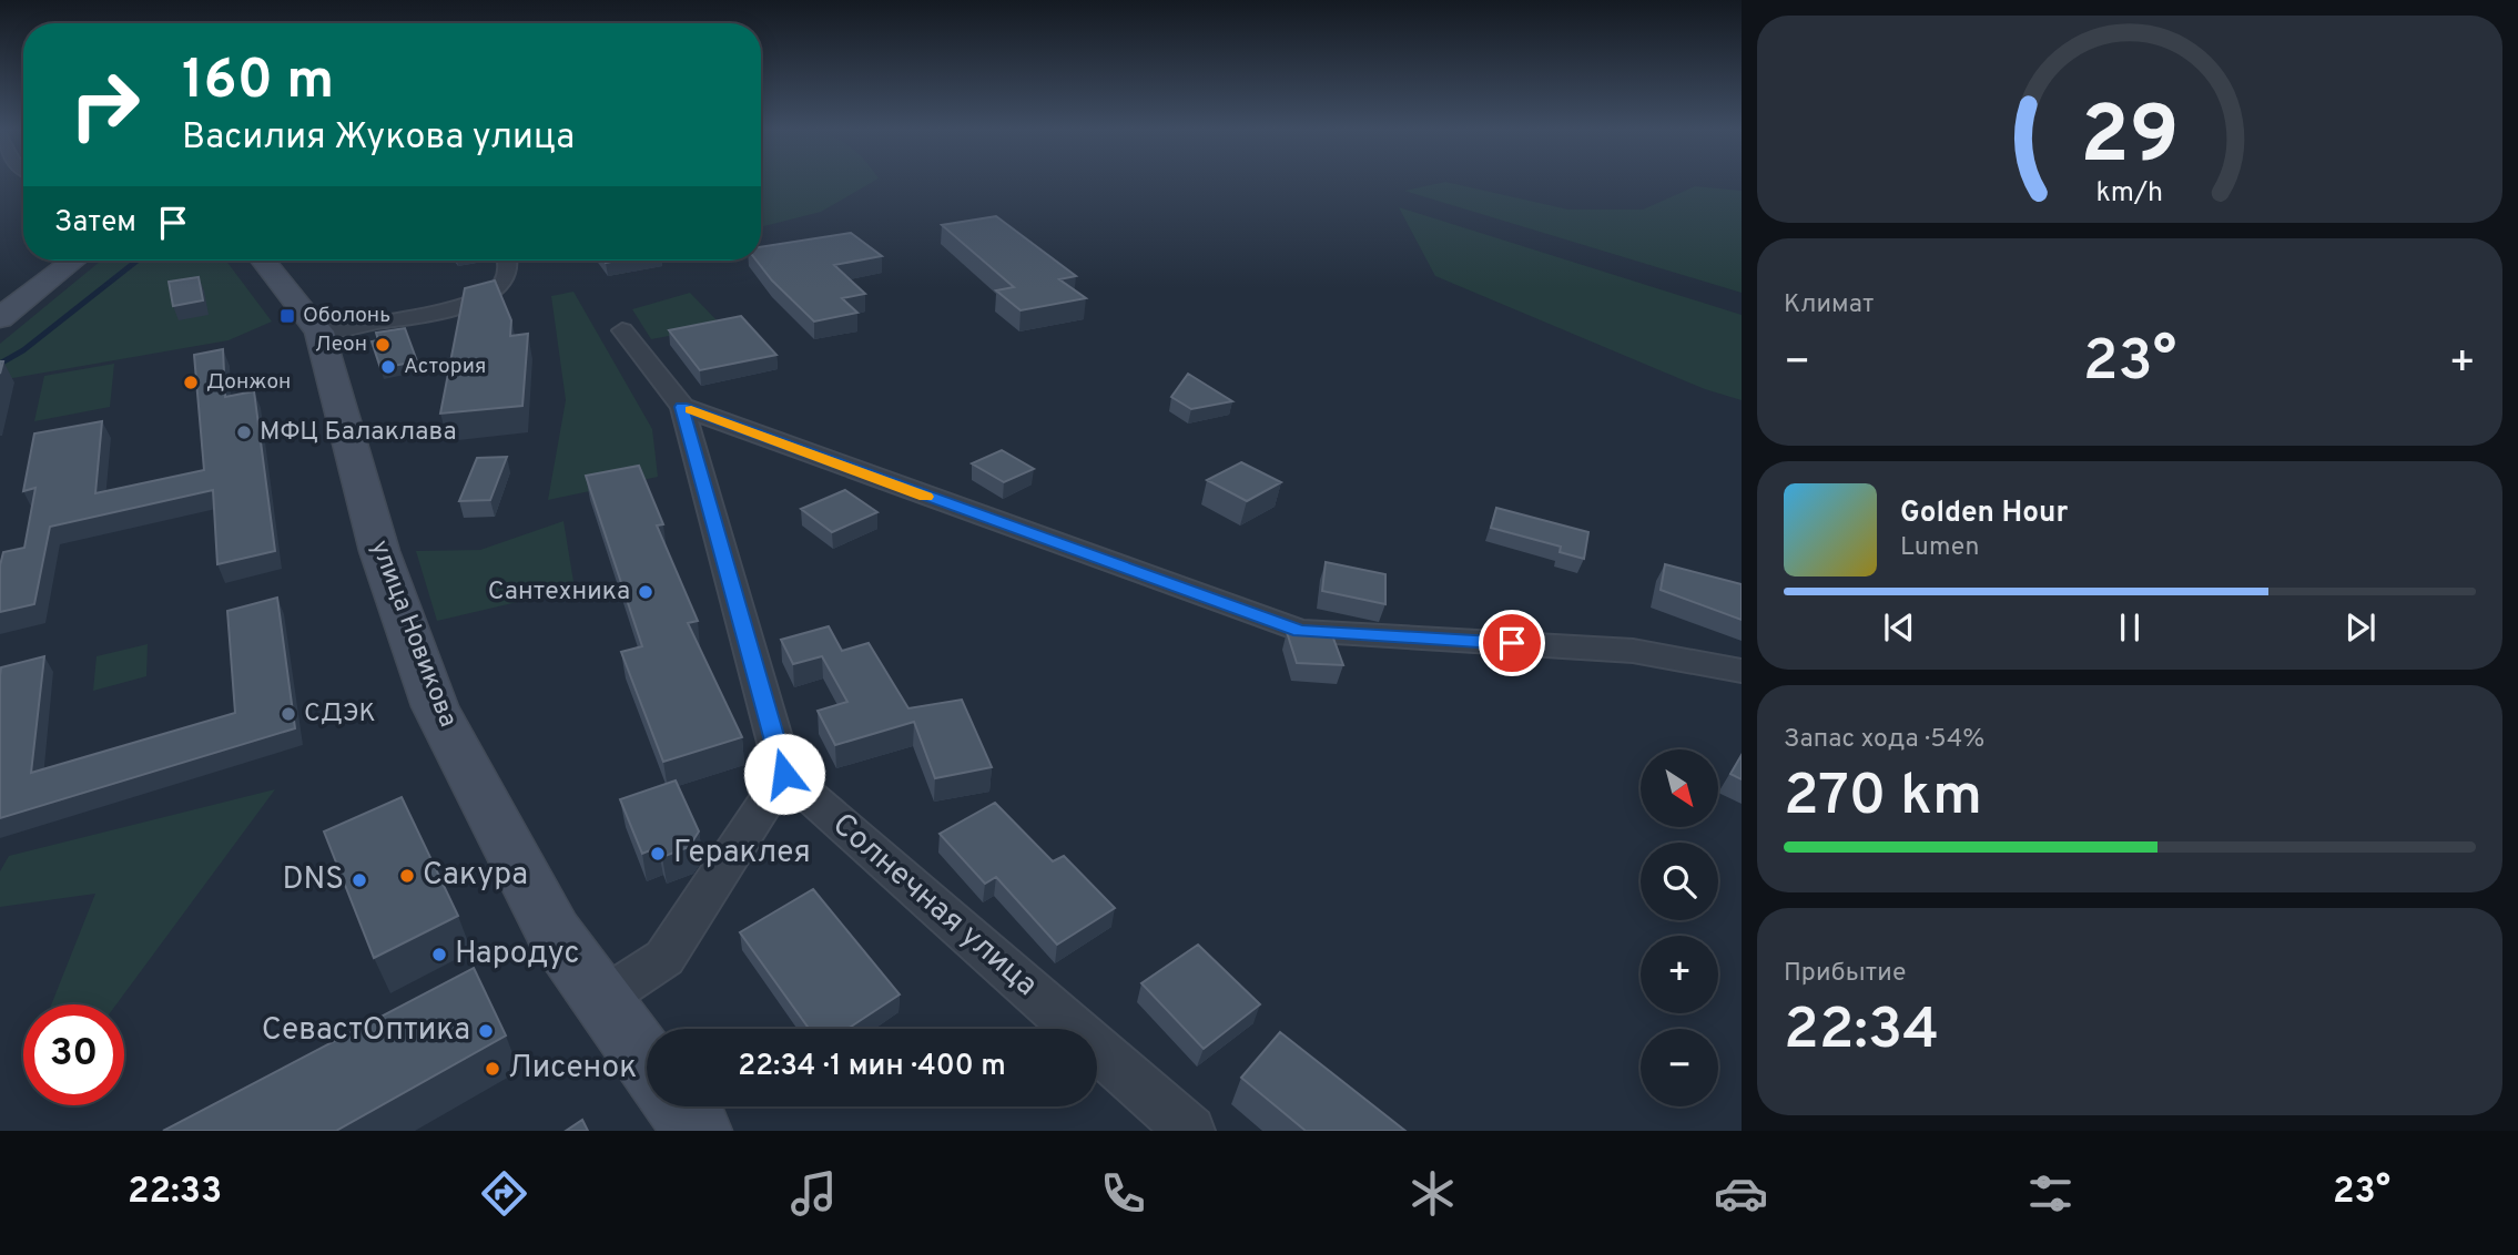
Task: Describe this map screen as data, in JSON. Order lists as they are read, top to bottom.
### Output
{
  "streets": {
    "main road": ["улица Новикова"],
    "street": ["Солнечная улица"]
  },
  "places": {
    "transit": ["Оболонь"],
    "other": [
      "Леон",
      "Астория",
      "Донжон",
      "МФЦ Балаклава",
      "Сантехника",
      "СДЭК",
      "Гераклея",
      "Сакура",
      "DNS",
      "Народус",
      "СевастОптика",
      "Лисенок"
    ]
  },
  "north": "bottom right",
  "page": {
    "turn": ["160 m", "Василия Жукова улица"],
    "then": "Затем",
    "tile": [
      "Климат",
      ["Запас хода · 54%", "270 km"],
      ["Прибытие", "22:34"]
    ],
    "heat": ["−", "23°", "+"],
    "song": ["Golden Hour", "Lumen"],
    "map_buttons": ["+", "−"],
    "limit": "30",
    "trip": "22:34 · 1 мин · 400 m",
    "tabs": ["22:33", "23°"],
    "gauge": ["29", "km/h"]
  }
}
